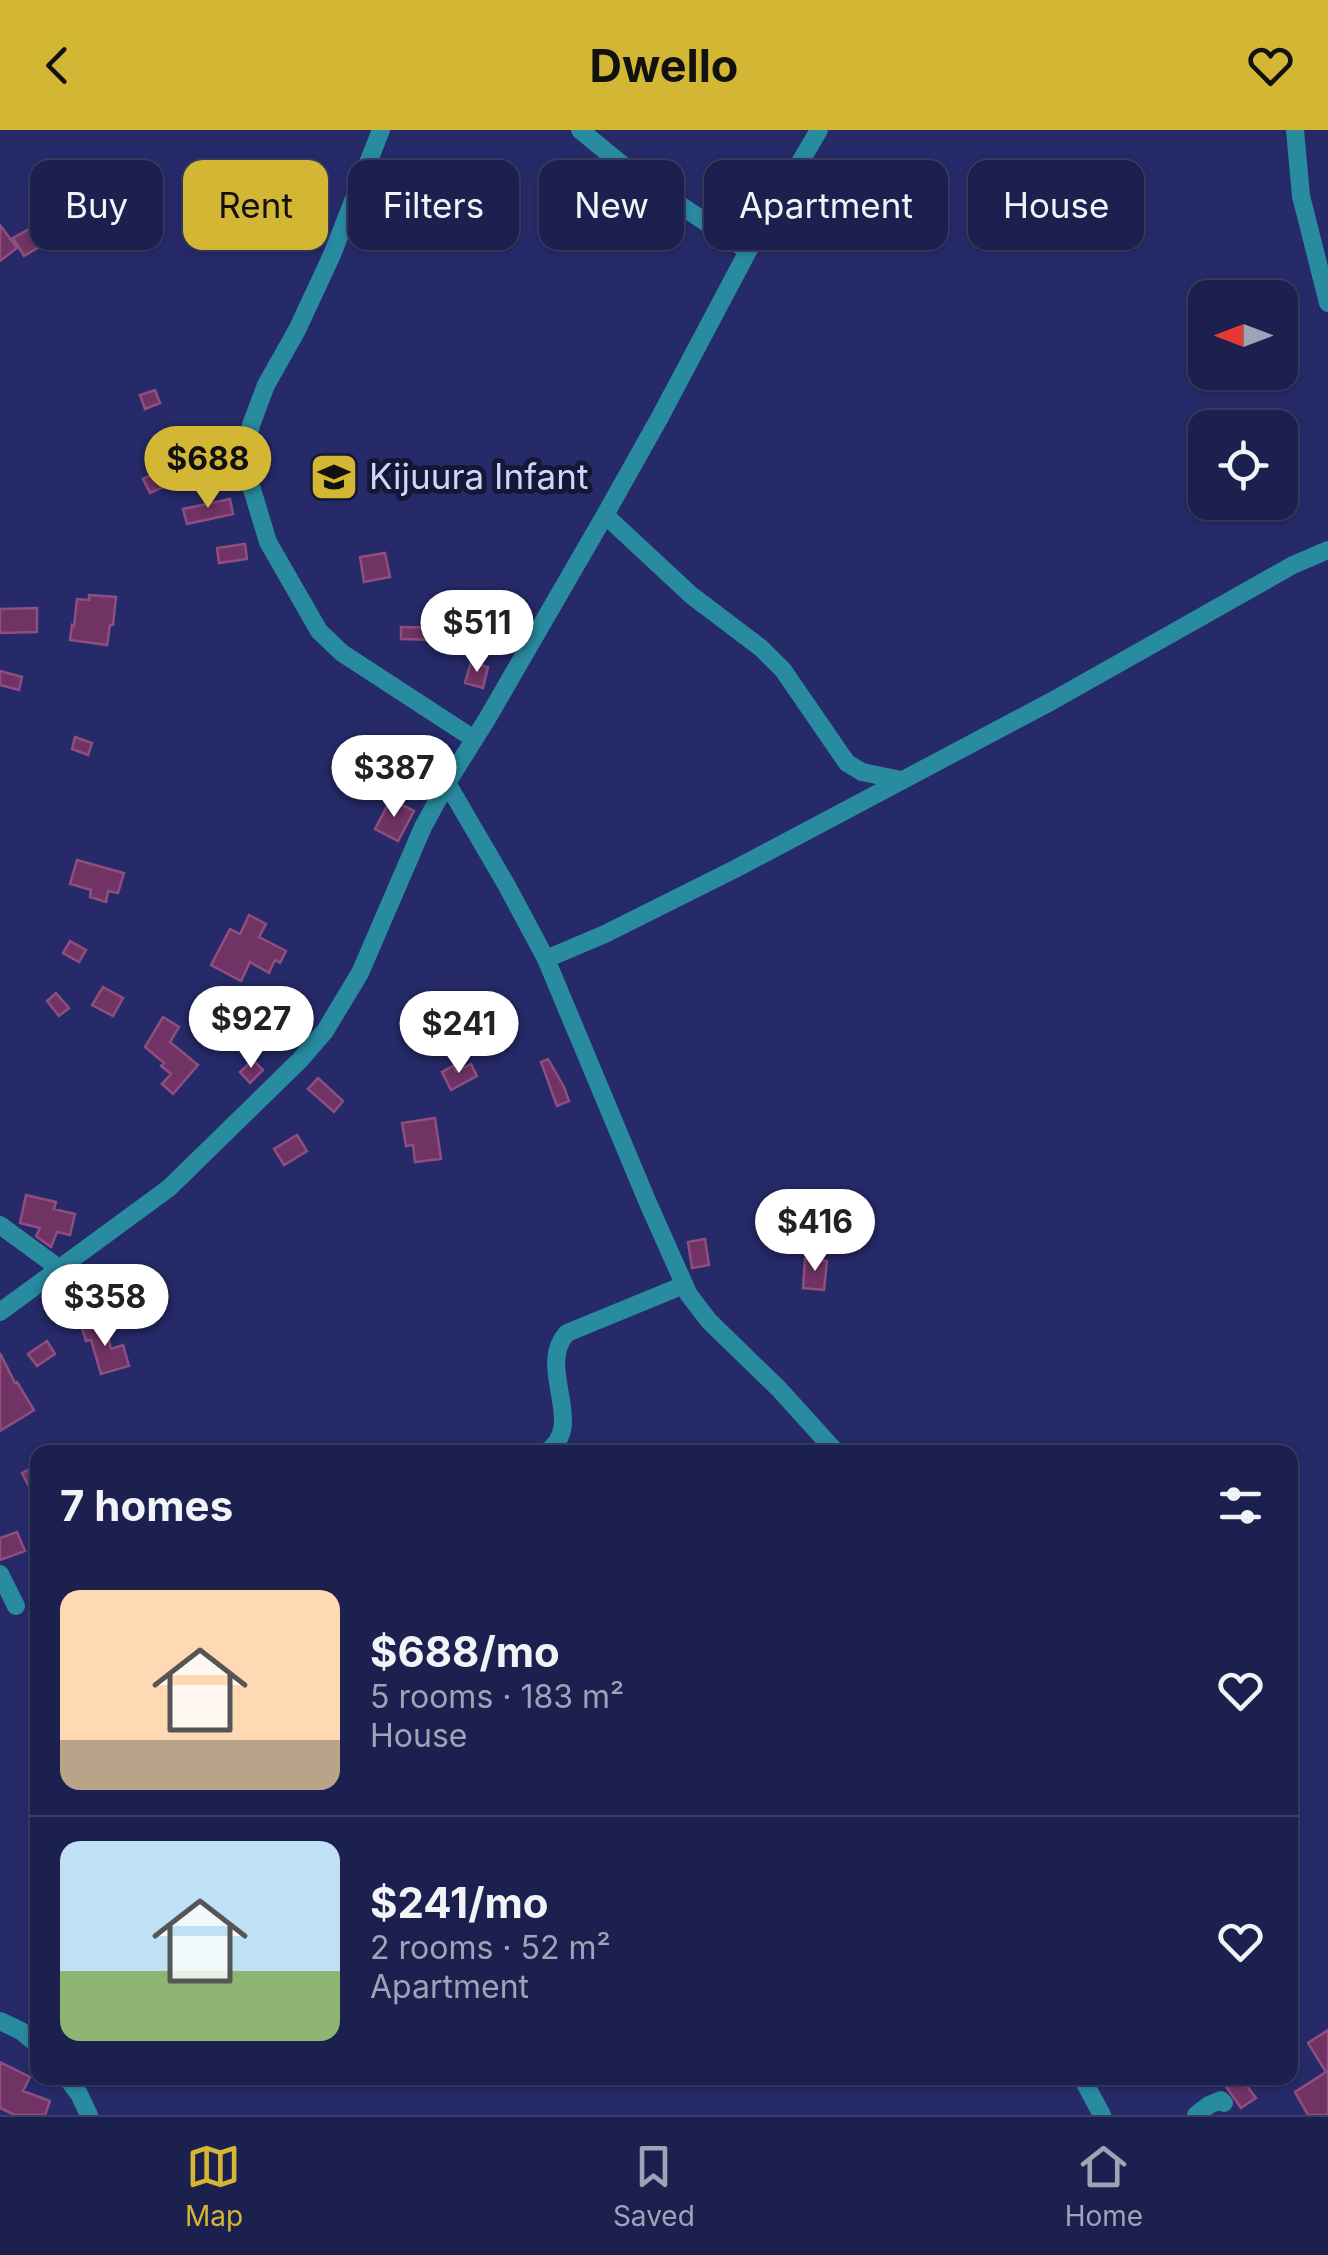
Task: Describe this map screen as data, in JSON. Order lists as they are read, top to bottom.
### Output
{
  "places": {
    "school or university": ["Kijuura Infant"]
  },
  "north": "left",
  "page": {
    "header": "Dwello",
    "chip": [
      "Buy",
      "Rent",
      "Filters",
      "New",
      "Apartment",
      "House"
    ],
    "price": [
      "$688",
      "$511",
      "$387",
      "$927",
      "$241",
      "$416",
      "$358"
    ],
    "heading": "7 homes",
    "list": [
      {
        "name": "$688/mo",
        "note": "5 rooms · 183 m² · House"
      },
      {
        "name": "$241/mo",
        "note": "2 rooms · 52 m² · Apartment"
      }
    ],
    "tabs": ["Map", "Saved", "Home"]
  }
}
